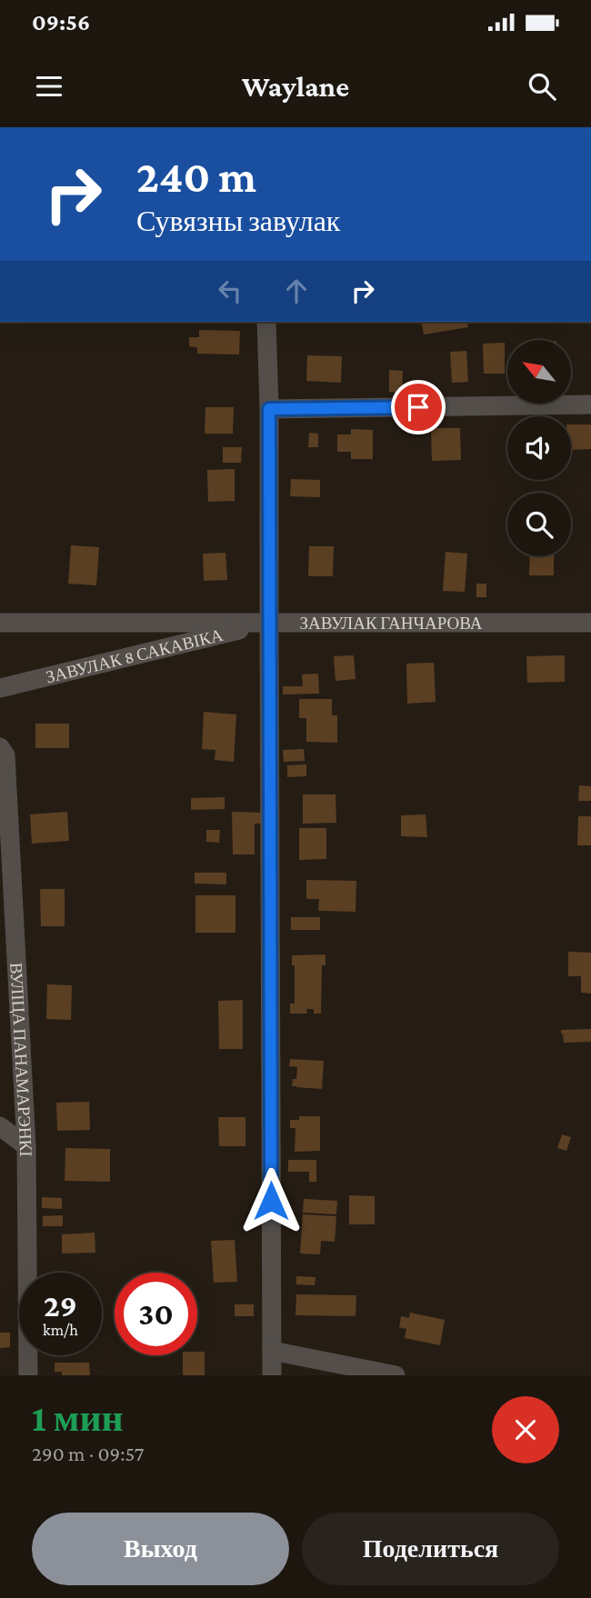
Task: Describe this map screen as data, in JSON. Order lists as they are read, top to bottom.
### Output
{
  "streets": {
    "street": ["ЗАВУЛАК ГАНЧАРОВА", "ЗАВУЛАК 8 САКАВІКА", "ВУЛІЦА ПАНАМАРЭНКІ"]
  },
  "crossings": [
    ["ЗАВУЛАК ГАНЧАРОВА", "ЗАВУЛАК 8 САКАВІКА"]
  ],
  "north": "top left",
  "page": {
    "status": "09:56",
    "header": "Waylane",
    "turn": ["240 m", "Сувязны завулак"],
    "speed": "29 km/h",
    "limit": "30",
    "heading": ["1 мин", "290 m · 09:57"],
    "buttons": ["Выход", "Поделиться"]
  }
}
